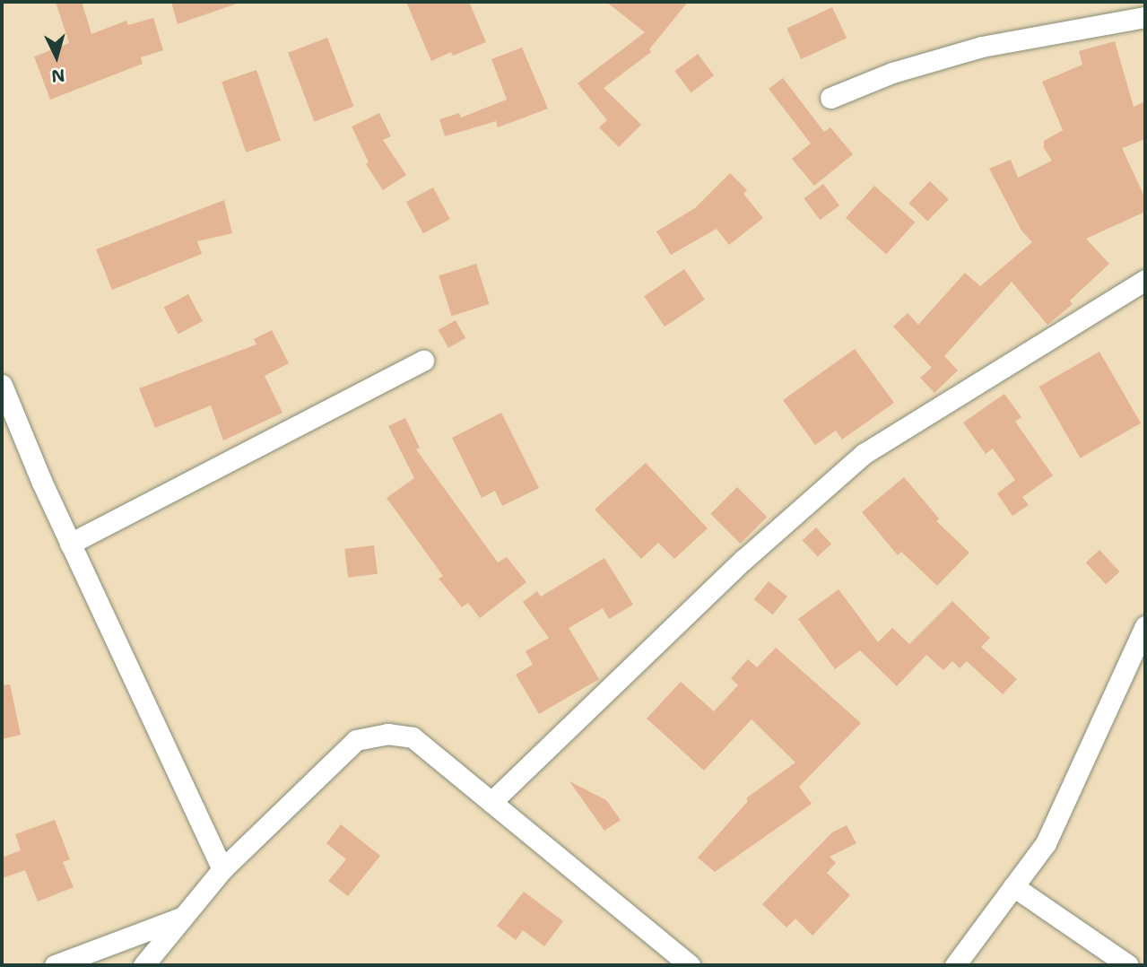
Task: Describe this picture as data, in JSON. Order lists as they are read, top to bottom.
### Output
{
  "north": "bottom"
}
